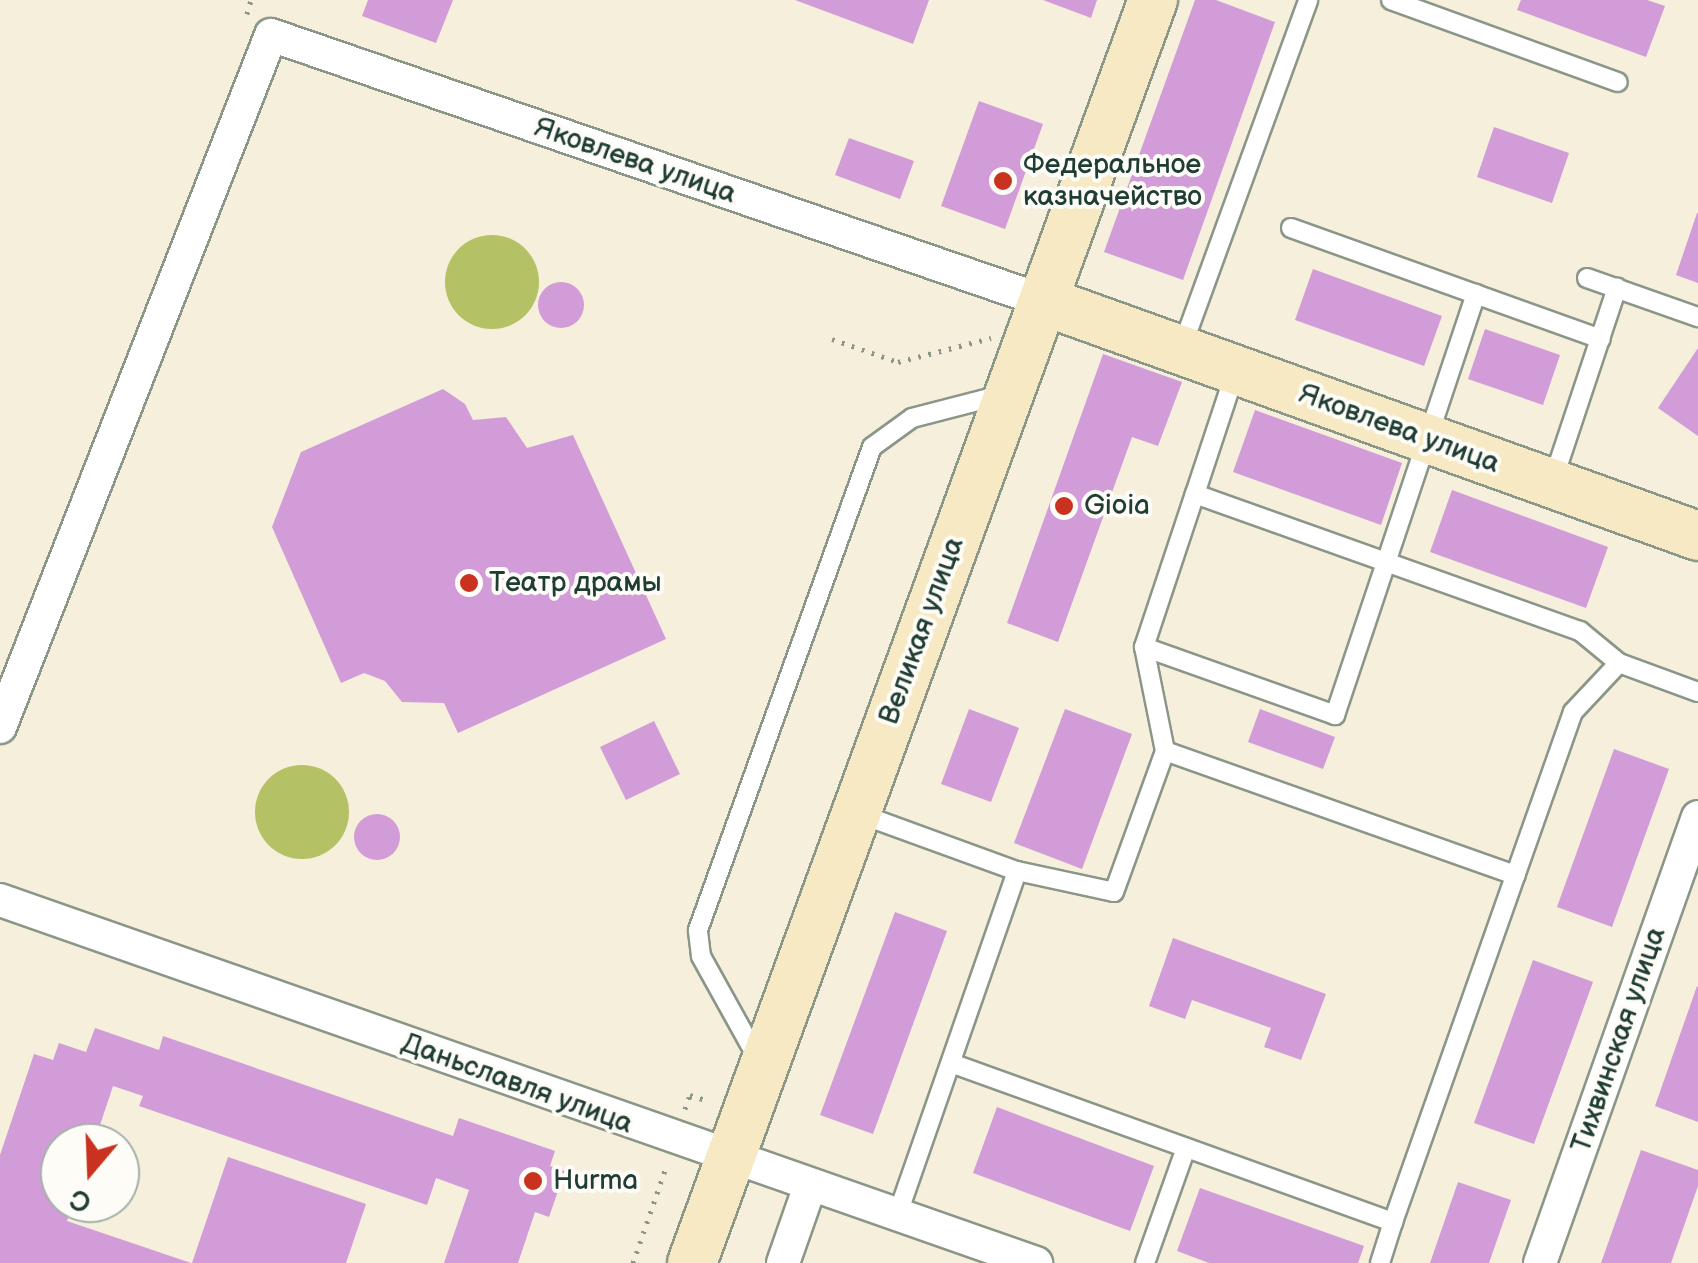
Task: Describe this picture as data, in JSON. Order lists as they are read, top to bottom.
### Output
{
  "streets": {
    "main road": ["Яковлева улица", "Великая улица"],
    "street": ["Тихвинская улица", "Даньславля улица"]
  },
  "crossings": [
    ["Яковлева улица", "Великая улица"],
    ["Великая улица", "Даньславля улица"]
  ],
  "places": [
    "Федеральное казначейство",
    "Gioia",
    "Театр драмы",
    "Hurma"
  ],
  "north": "bottom"
}
